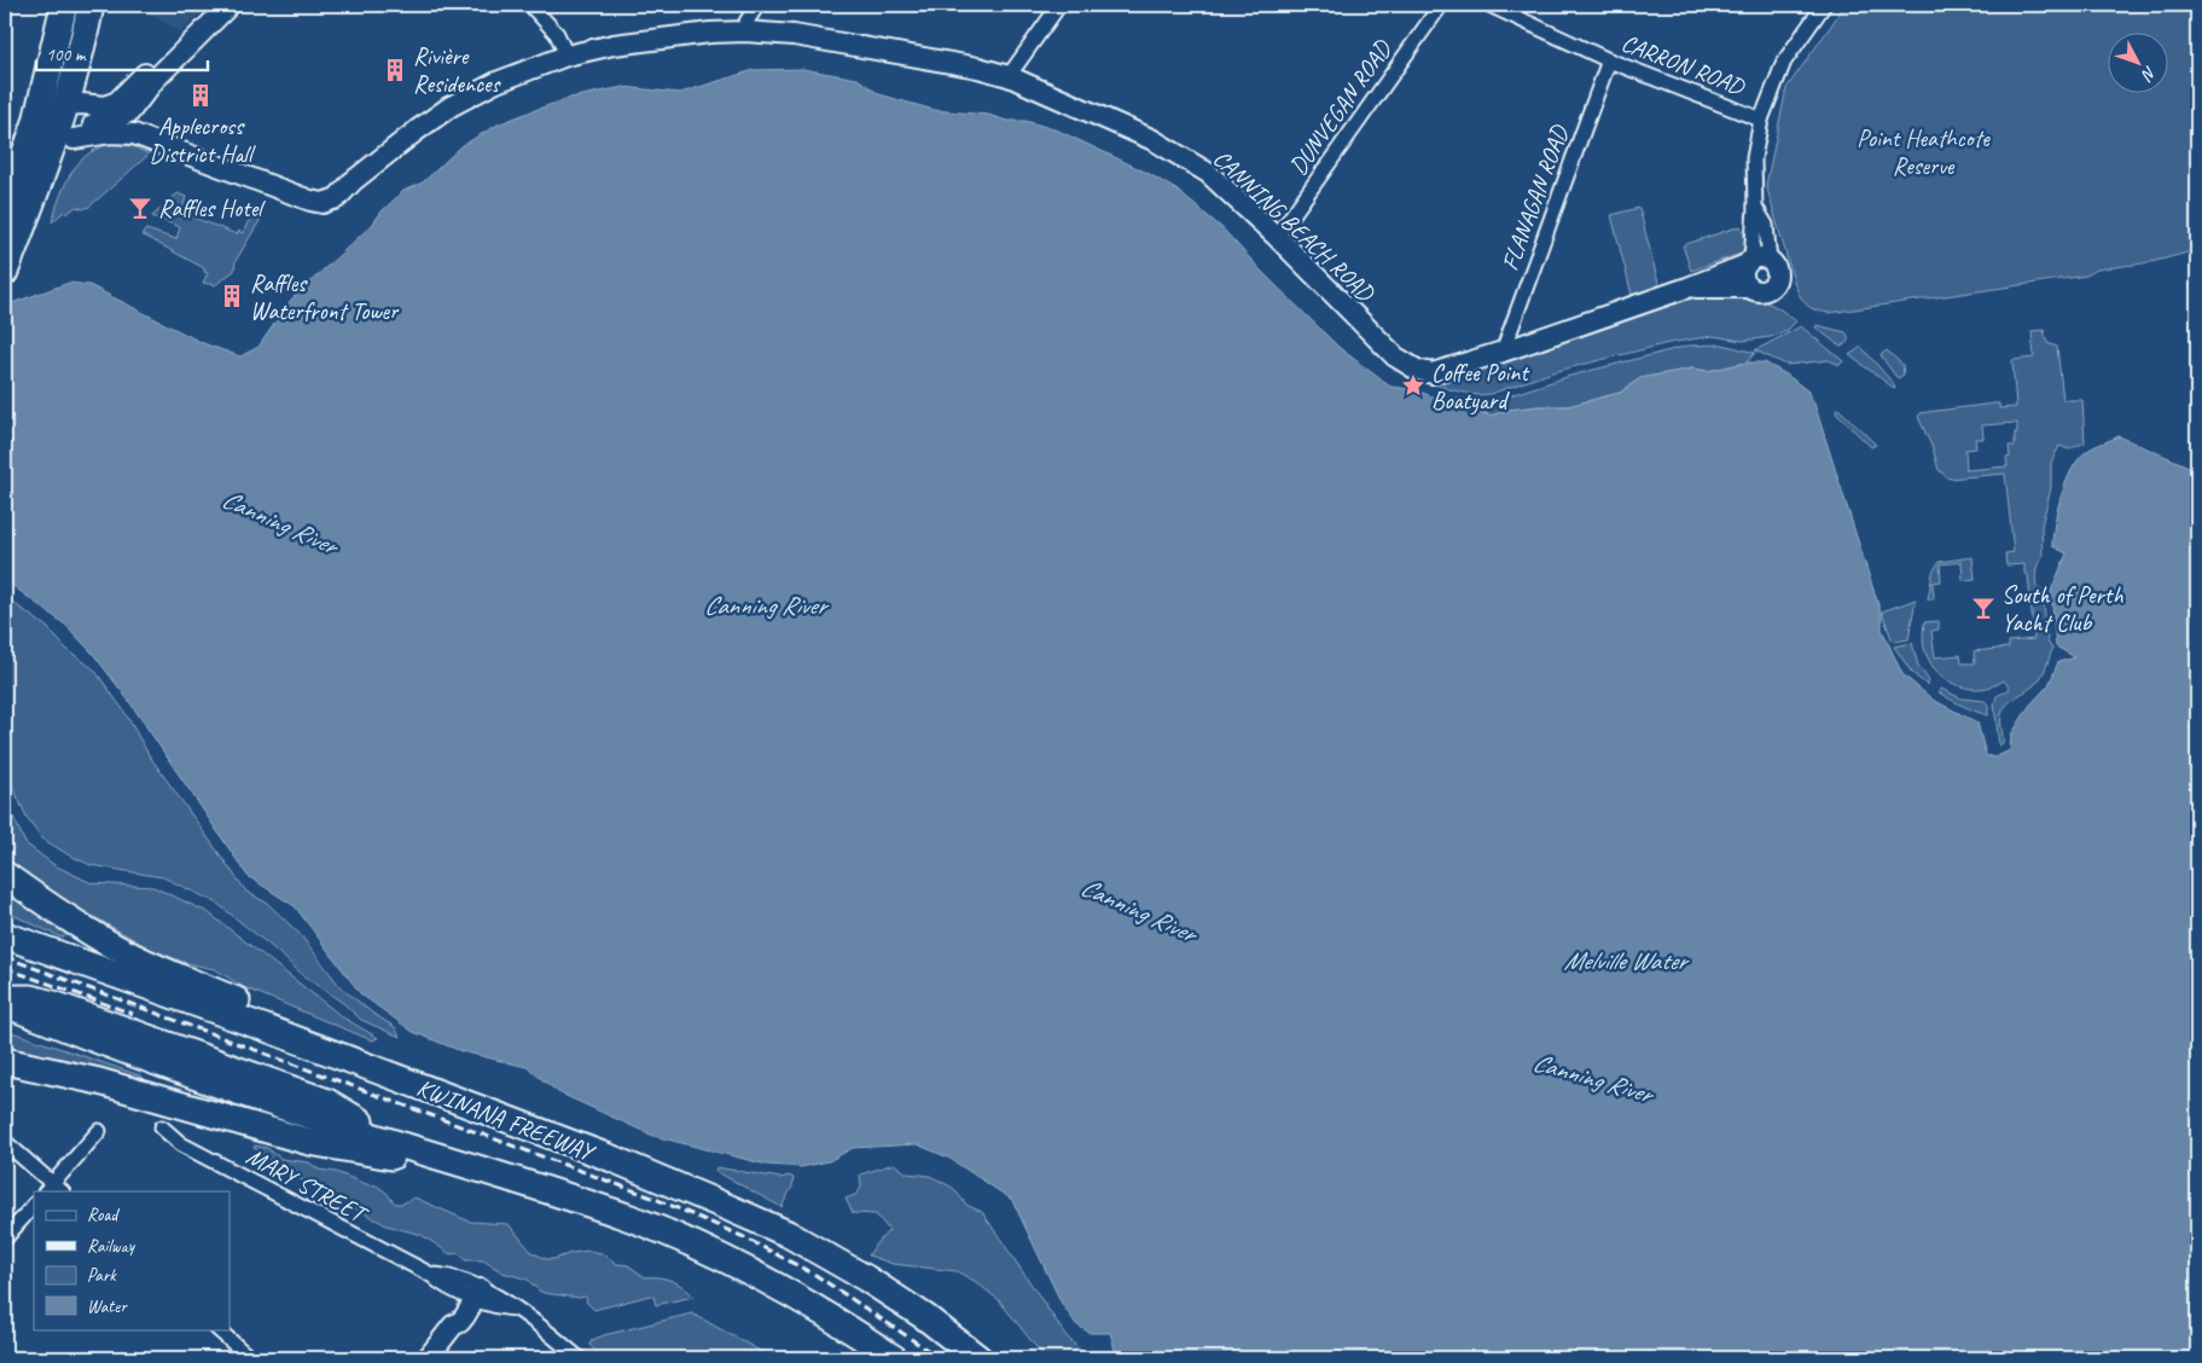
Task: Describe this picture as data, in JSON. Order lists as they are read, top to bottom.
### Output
{
  "streets": {
    "highway": ["KWINANA FREEWAY"],
    "street": [
      "CARRON ROAD",
      "DUNVEGAN ROAD",
      "FLANAGAN ROAD",
      "CANNING BEACH ROAD",
      "MARY STREET"
    ]
  },
  "crossings": [
    ["CARRON ROAD", "FLANAGAN ROAD"],
    ["DUNVEGAN ROAD", "CANNING BEACH ROAD"],
    ["FLANAGAN ROAD", "CANNING BEACH ROAD"]
  ],
  "water": ["Canning River", "Melville Water"],
  "parks": ["Point Heathcote Reserve"],
  "places": {
    "building": ["Rivière Residences", "Applecross District Hall", "Raffles Waterfront Tower"],
    "bar": ["Raffles Hotel", "South of Perth Yacht Club"],
    "place": ["Coffee Point Boatyard"]
  },
  "legend": [
    "Road",
    "Railway",
    "Park",
    "Water"
  ],
  "scale_bar": "100 m",
  "north": "bottom right"
}
